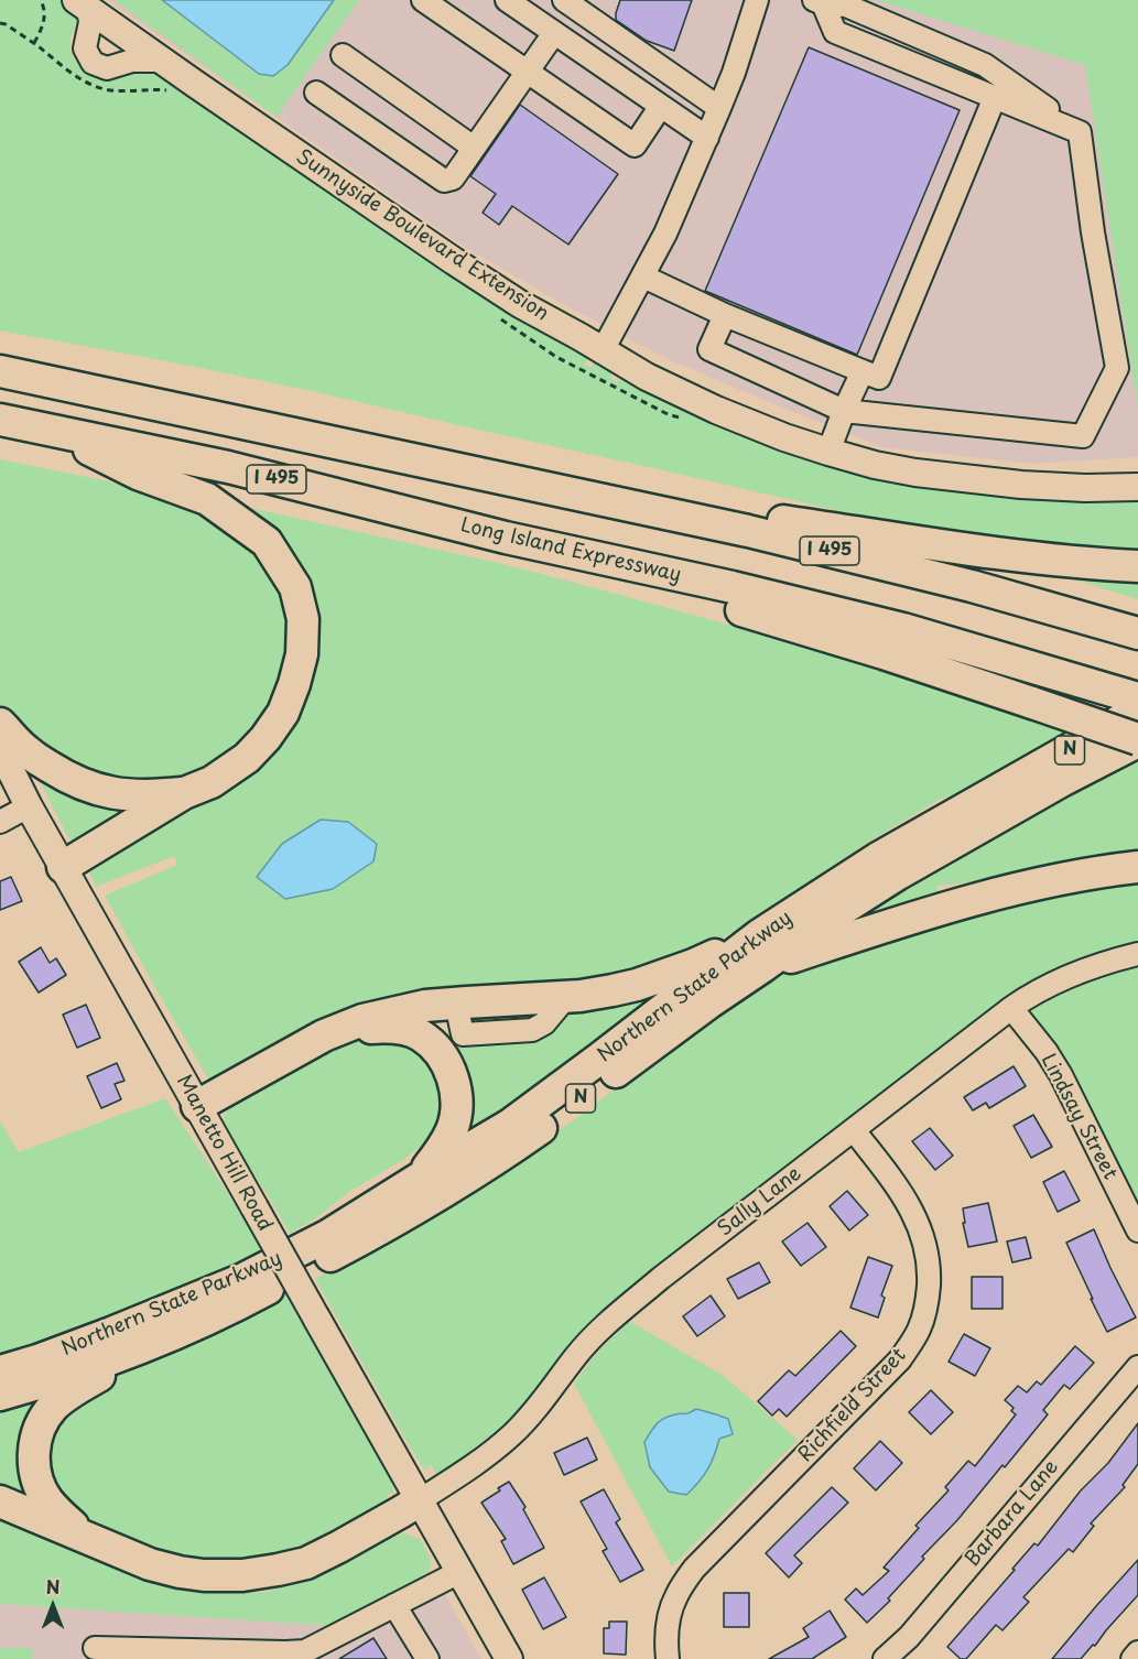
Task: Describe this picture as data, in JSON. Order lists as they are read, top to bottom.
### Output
{
  "streets": {
    "highway": [
      "I 495",
      "Long Island Expressway",
      "N",
      "Northern State Parkway"
    ],
    "main road": ["Sunnyside Boulevard Extension", "Manetto Hill Road"],
    "street": [
      "Lindsay Street",
      "Sally Lane",
      "Richfield Street",
      "Barbara Lane"
    ]
  },
  "crossings": [
    ["Lindsay Street", "Sally Lane"],
    ["Manetto Hill Road", "Sally Lane"],
    ["Sally Lane", "Richfield Street"]
  ],
  "north": "top"
}
